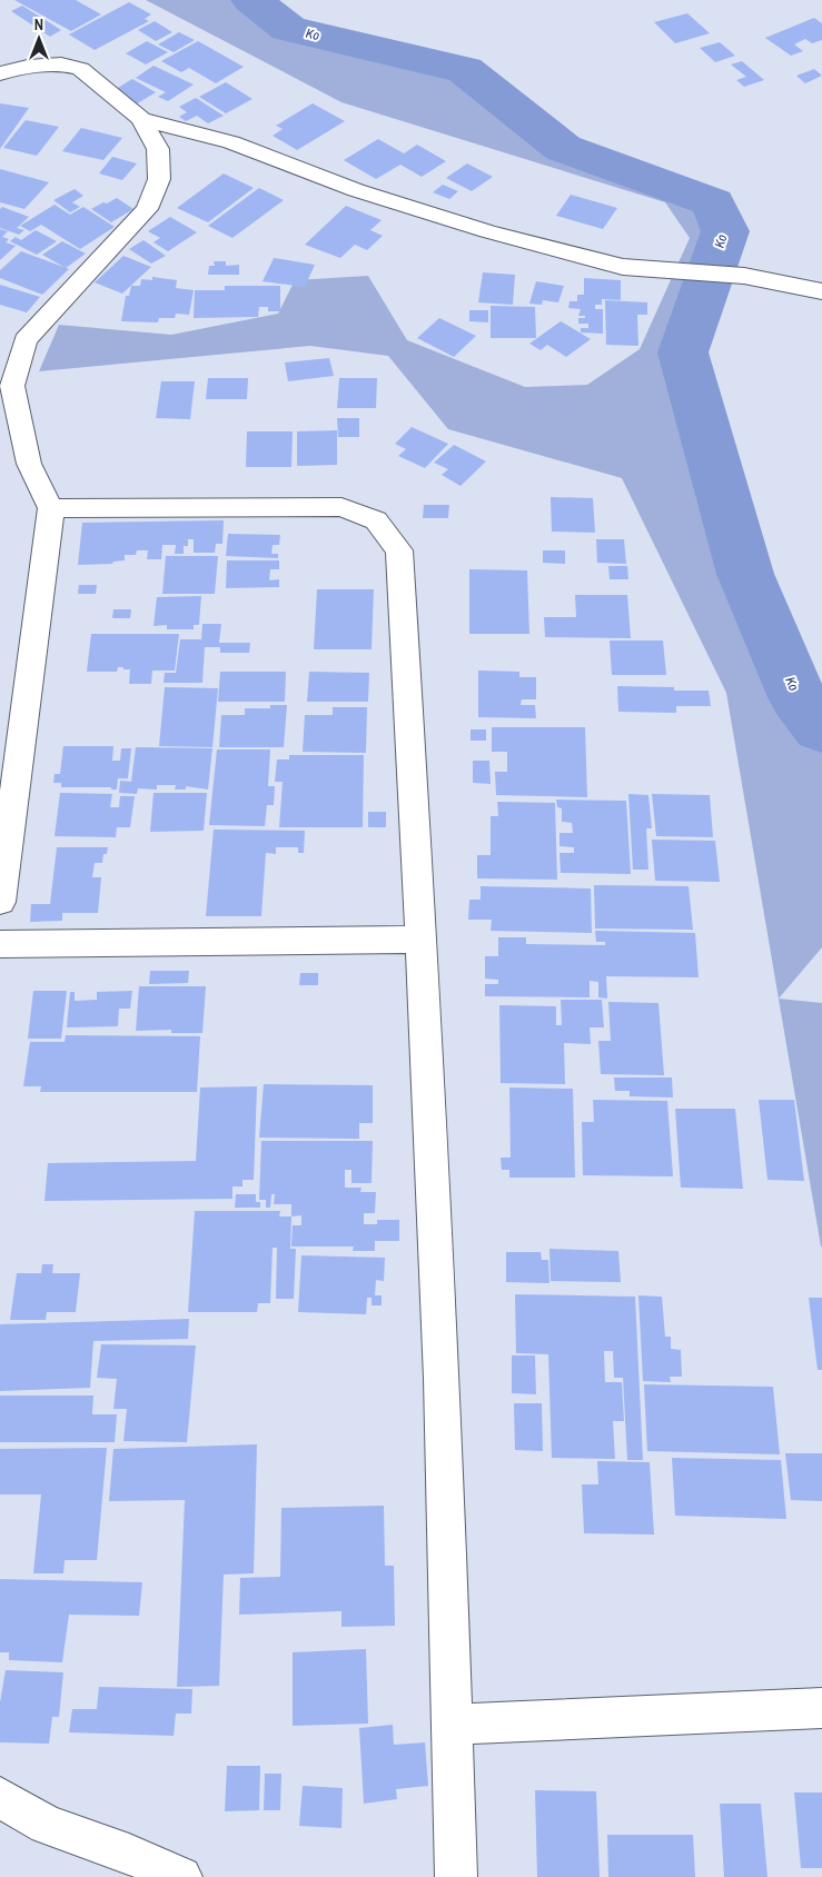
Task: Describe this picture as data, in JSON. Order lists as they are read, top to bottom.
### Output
{
  "water": ["Ko"],
  "north": "top"
}
